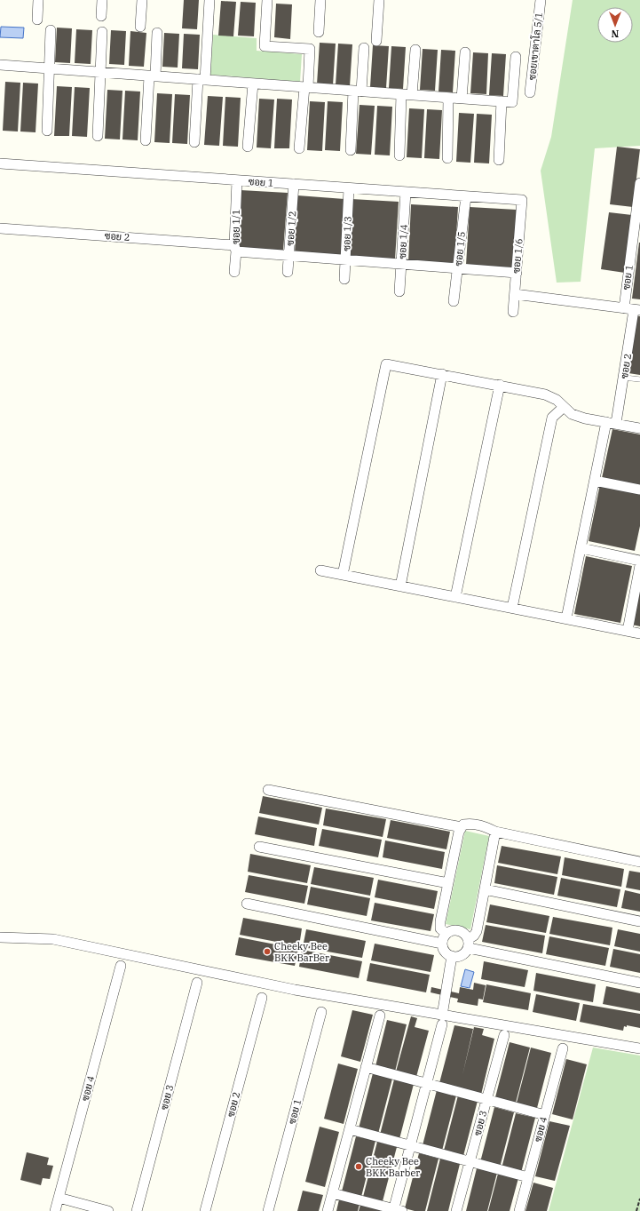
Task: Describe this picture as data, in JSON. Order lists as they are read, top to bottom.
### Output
{
  "streets": {
    "street": [
      "ซอยเขาตาโล 5/1",
      "ซอย 1",
      "ซอย 1/1",
      "ซอย 1/2",
      "ซอย 1/3",
      "ซอย 2",
      "ซอย 1/4",
      "ซอย 1/5",
      "ซอย 1/6",
      "ซอย 4",
      "ซอย 3"
    ]
  },
  "crossings": [
    ["ซอย 1", "ซอย 1/1"],
    ["ซอย 1", "ซอย 1/2"],
    ["ซอย 1", "ซอย 1/3"],
    ["ซอย 1", "ซอย 1/4"],
    ["ซอย 1", "ซอย 1/5"],
    ["ซอย 1", "ซอย 1/6"],
    ["ซอย 1/1", "ซอย 2"],
    ["ซอย 1/2", "ซอย 2"],
    ["ซอย 1/3", "ซอย 2"],
    ["ซอย 2", "ซอย 1/4"],
    ["ซอย 2", "ซอย 1/5"],
    ["ซอย 2", "ซอย 1/6"]
  ],
  "places": ["Cheeky Bee BKK BarBer", "Cheeky Bee BKK Barber"],
  "north": "bottom"
}
